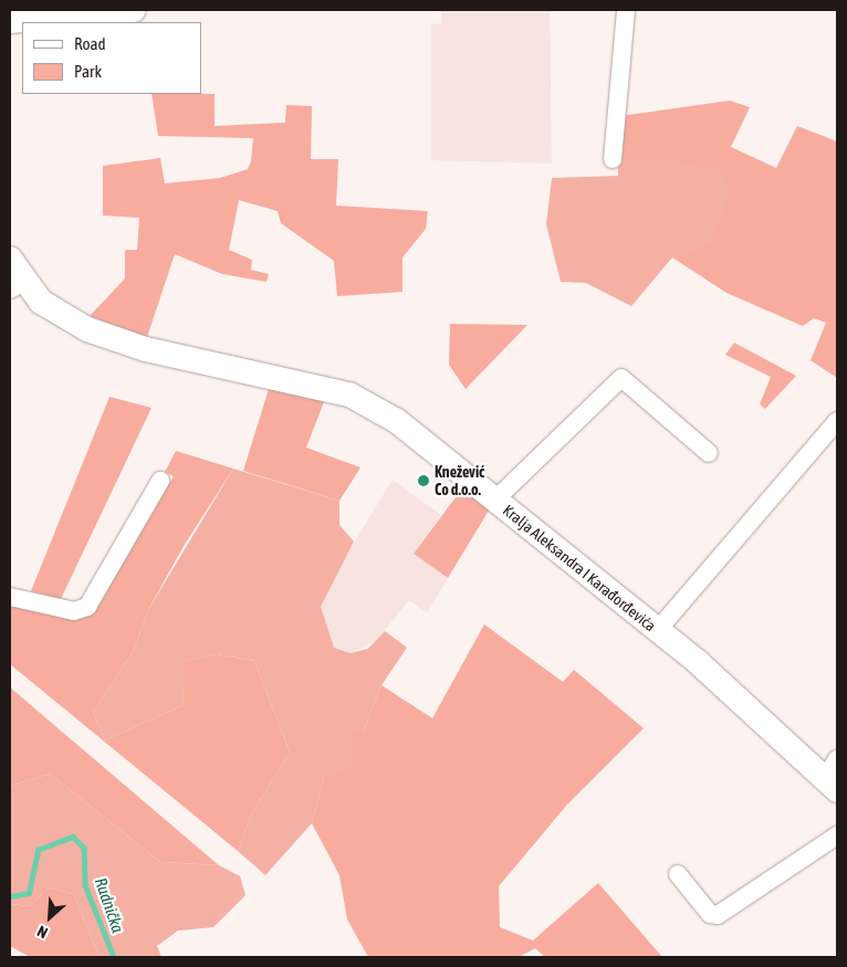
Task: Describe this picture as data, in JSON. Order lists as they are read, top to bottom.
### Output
{
  "streets": {
    "street": ["Kralja Aleksandra I Karađorđevića"]
  },
  "water": ["Rudnička"],
  "places": ["Knežević Co d.o.o."],
  "legend": ["Road", "Park"],
  "north": "bottom left"
}
